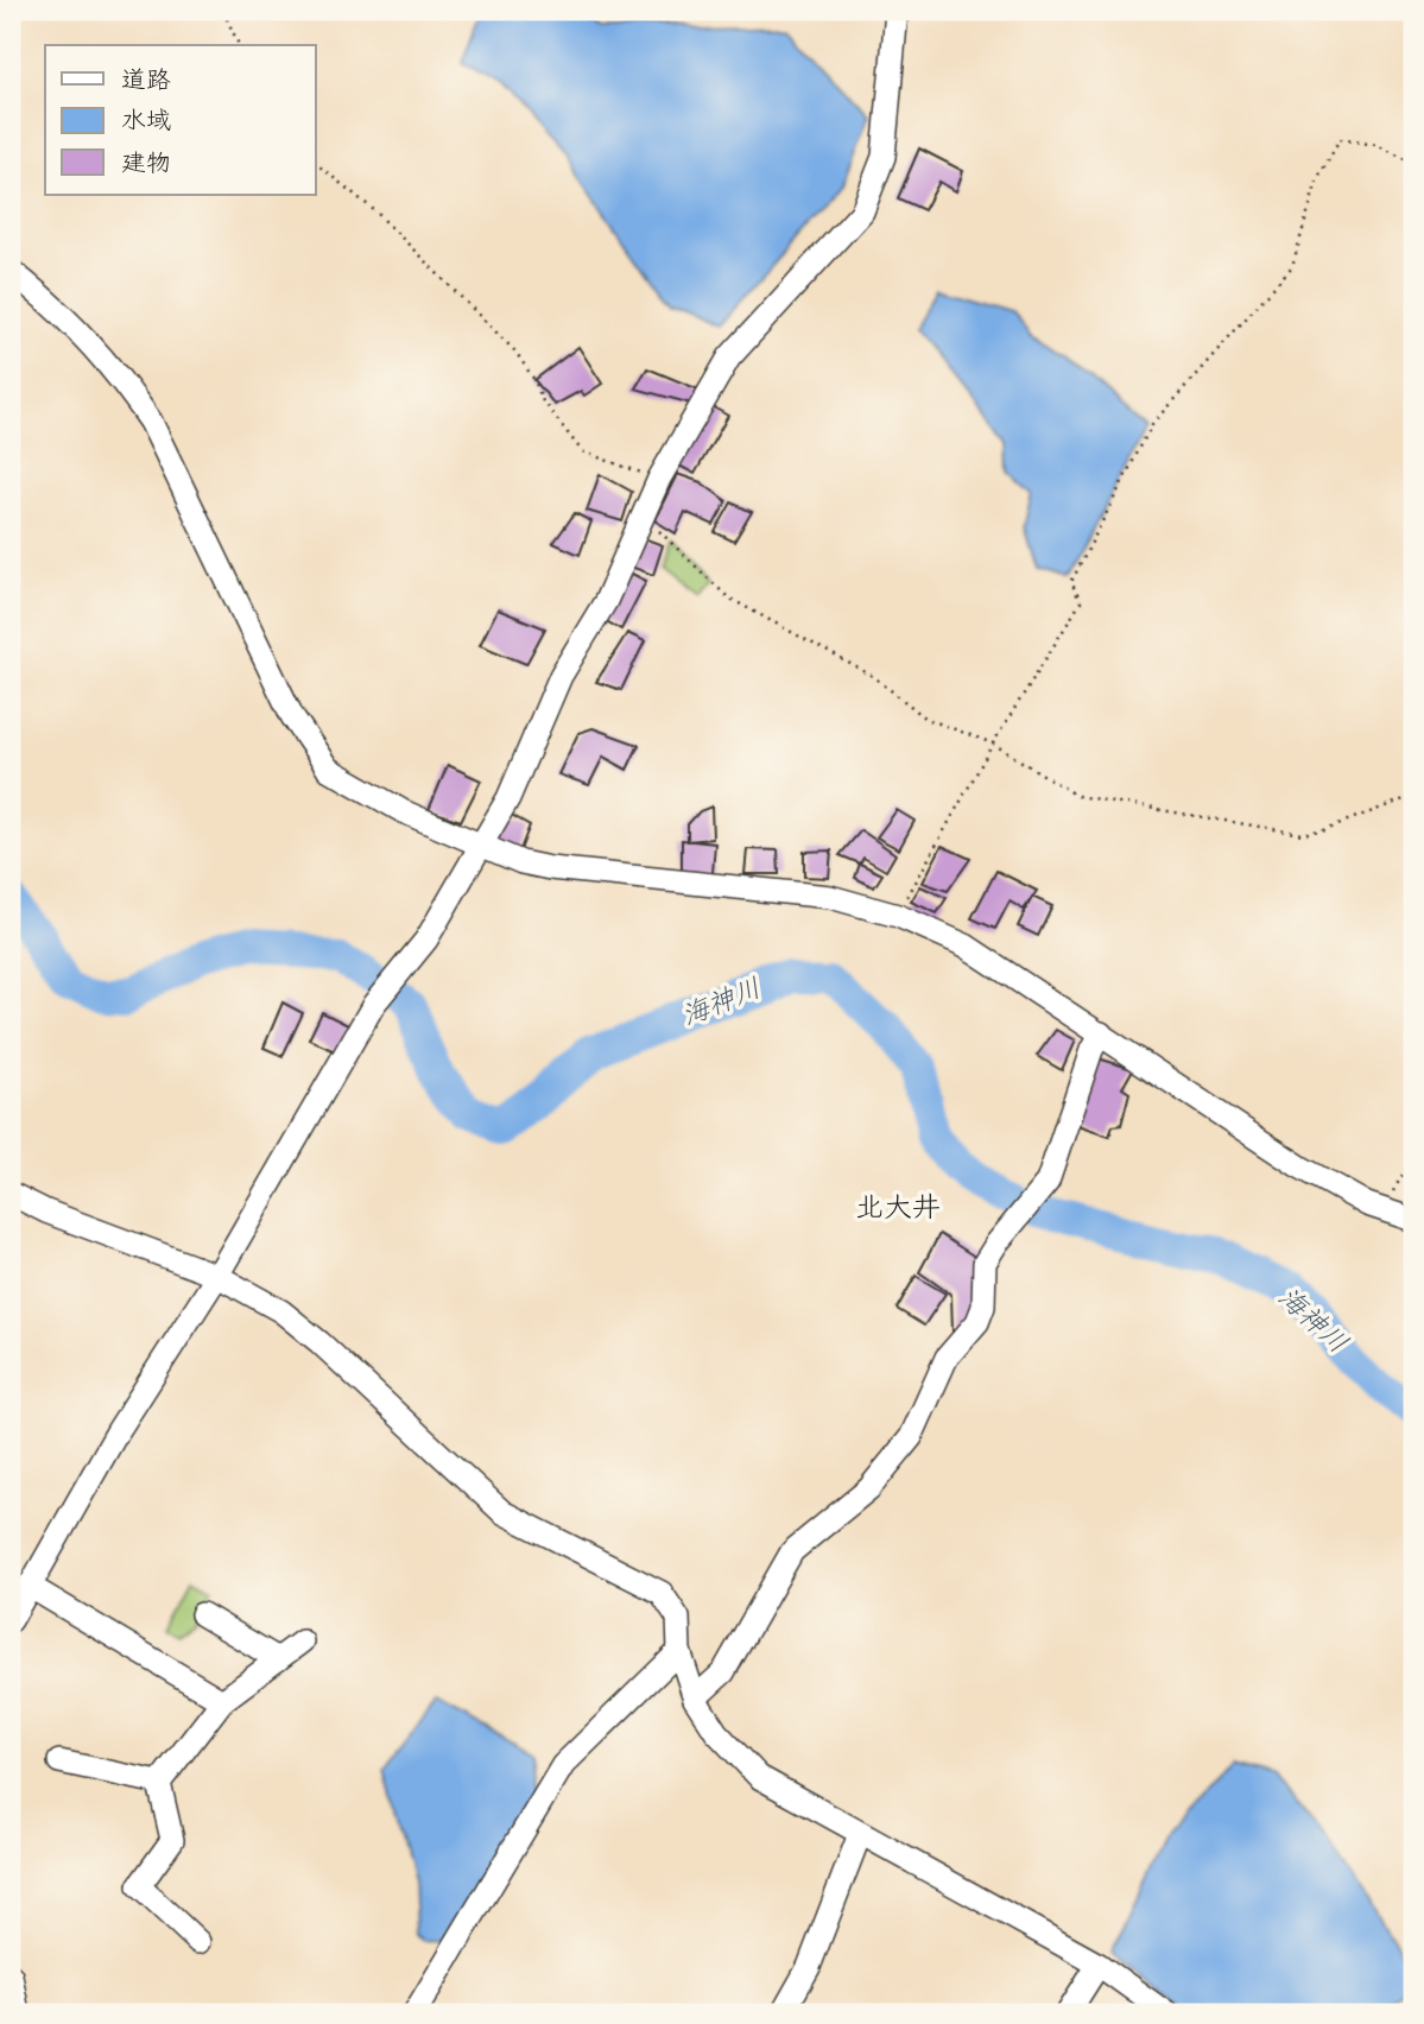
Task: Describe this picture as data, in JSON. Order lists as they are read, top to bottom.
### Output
{
  "districts": ["北大井"],
  "water": ["海神川"],
  "legend": ["道路", "水域", "建物"]
}
